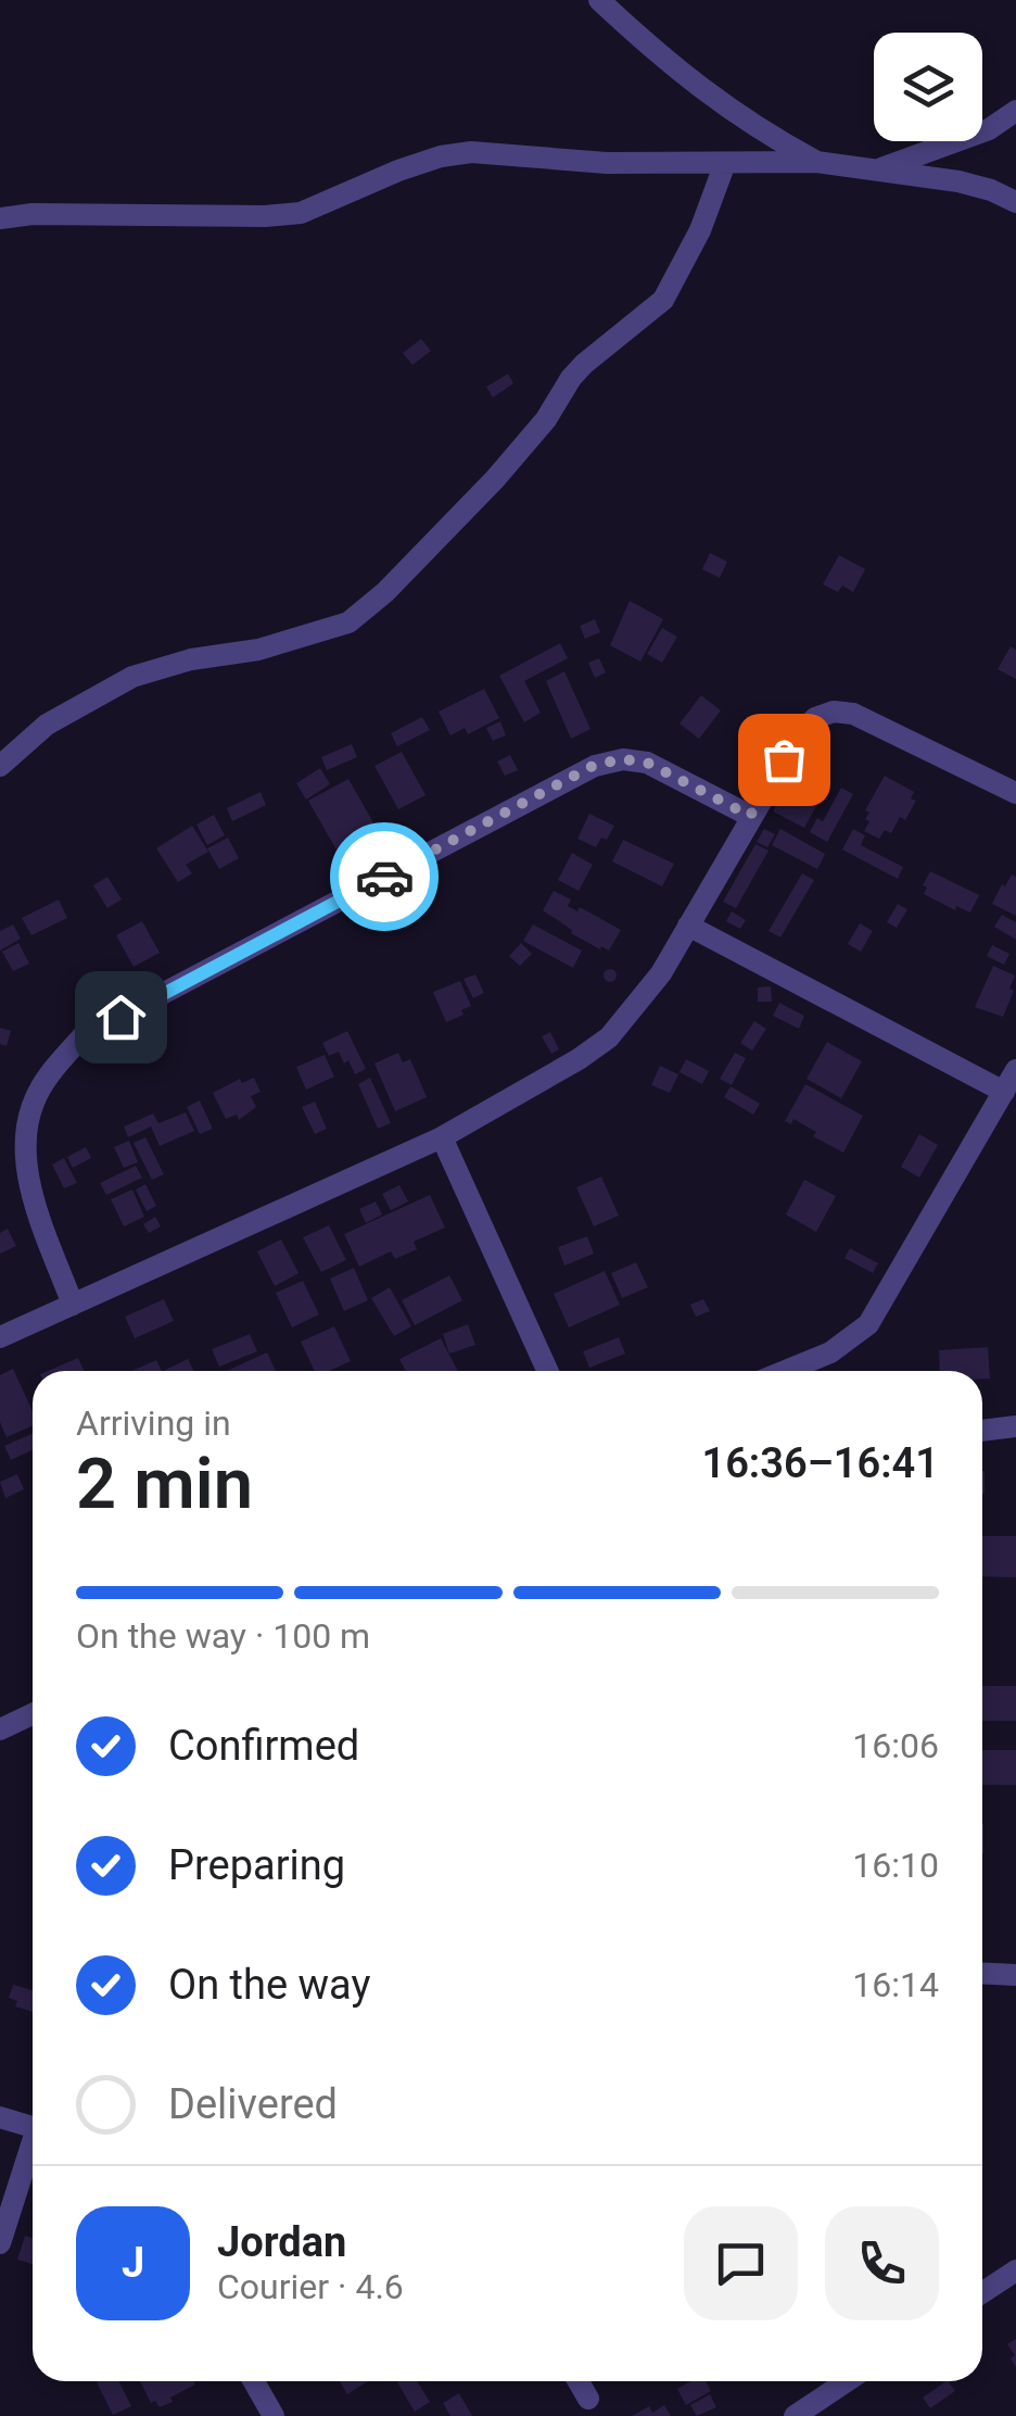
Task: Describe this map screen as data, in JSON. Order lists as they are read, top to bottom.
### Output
{
  "page": {
    "heading": ["2 min", "Arriving in", "16:36–16:41"],
    "panel": ["Jordan", "Courier · 4.6"],
    "bar": "On the way · 100 m",
    "list": [
      ["Confirmed", "16:06"],
      ["Preparing", "16:10"],
      ["On the way", "16:14"],
      "Delivered"
    ],
    "round": "J"
  }
}
